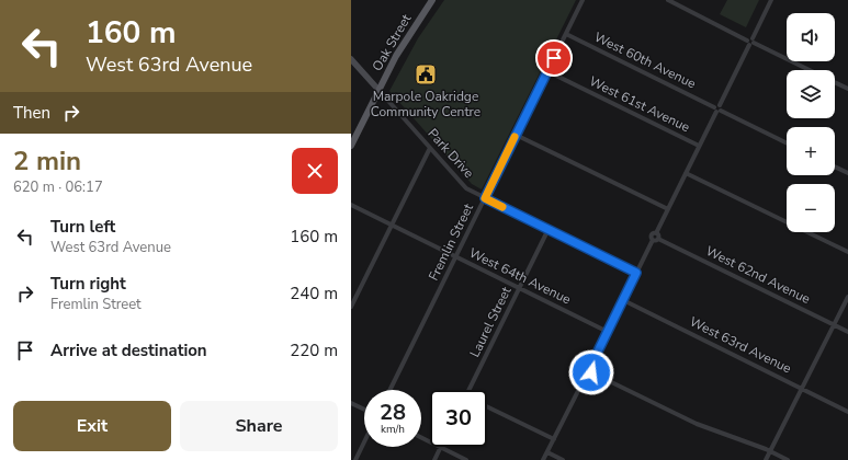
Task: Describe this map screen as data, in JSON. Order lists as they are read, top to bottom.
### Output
{
  "streets": {
    "main road": ["Oak Street"],
    "street": [
      "West 60th Avenue",
      "West 61st Avenue",
      "Park Drive",
      "Fremlin Street",
      "West 62nd Avenue",
      "West 64th Avenue",
      "Laurel Street",
      "West 63rd Avenue"
    ]
  },
  "crossings": [
    ["Oak Street", "Park Drive"],
    ["West 60th Avenue", "Fremlin Street"],
    ["West 61st Avenue", "Fremlin Street"],
    ["Park Drive", "Fremlin Street"],
    ["Fremlin Street", "West 64th Avenue"],
    ["West 64th Avenue", "Laurel Street"]
  ],
  "places": {
    "public building": ["Marpole Oakridge Community Centre"]
  },
  "page": {
    "turn": ["160 m", "West 63rd Avenue"],
    "map_buttons": ["+", "−"],
    "then": "Then",
    "heading": ["2 min", "620 m · 06:17"],
    "list": [
      {
        "name": "Turn left",
        "note": "West 63rd Avenue",
        "value": "160 m"
      },
      {
        "name": "Turn right",
        "note": "Fremlin Street",
        "value": "240 m"
      },
      {
        "name": "Arrive at destination",
        "value": "220 m"
      }
    ],
    "speed": "28 km/h",
    "limit": "30",
    "buttons": ["Exit", "Share"]
  }
}
